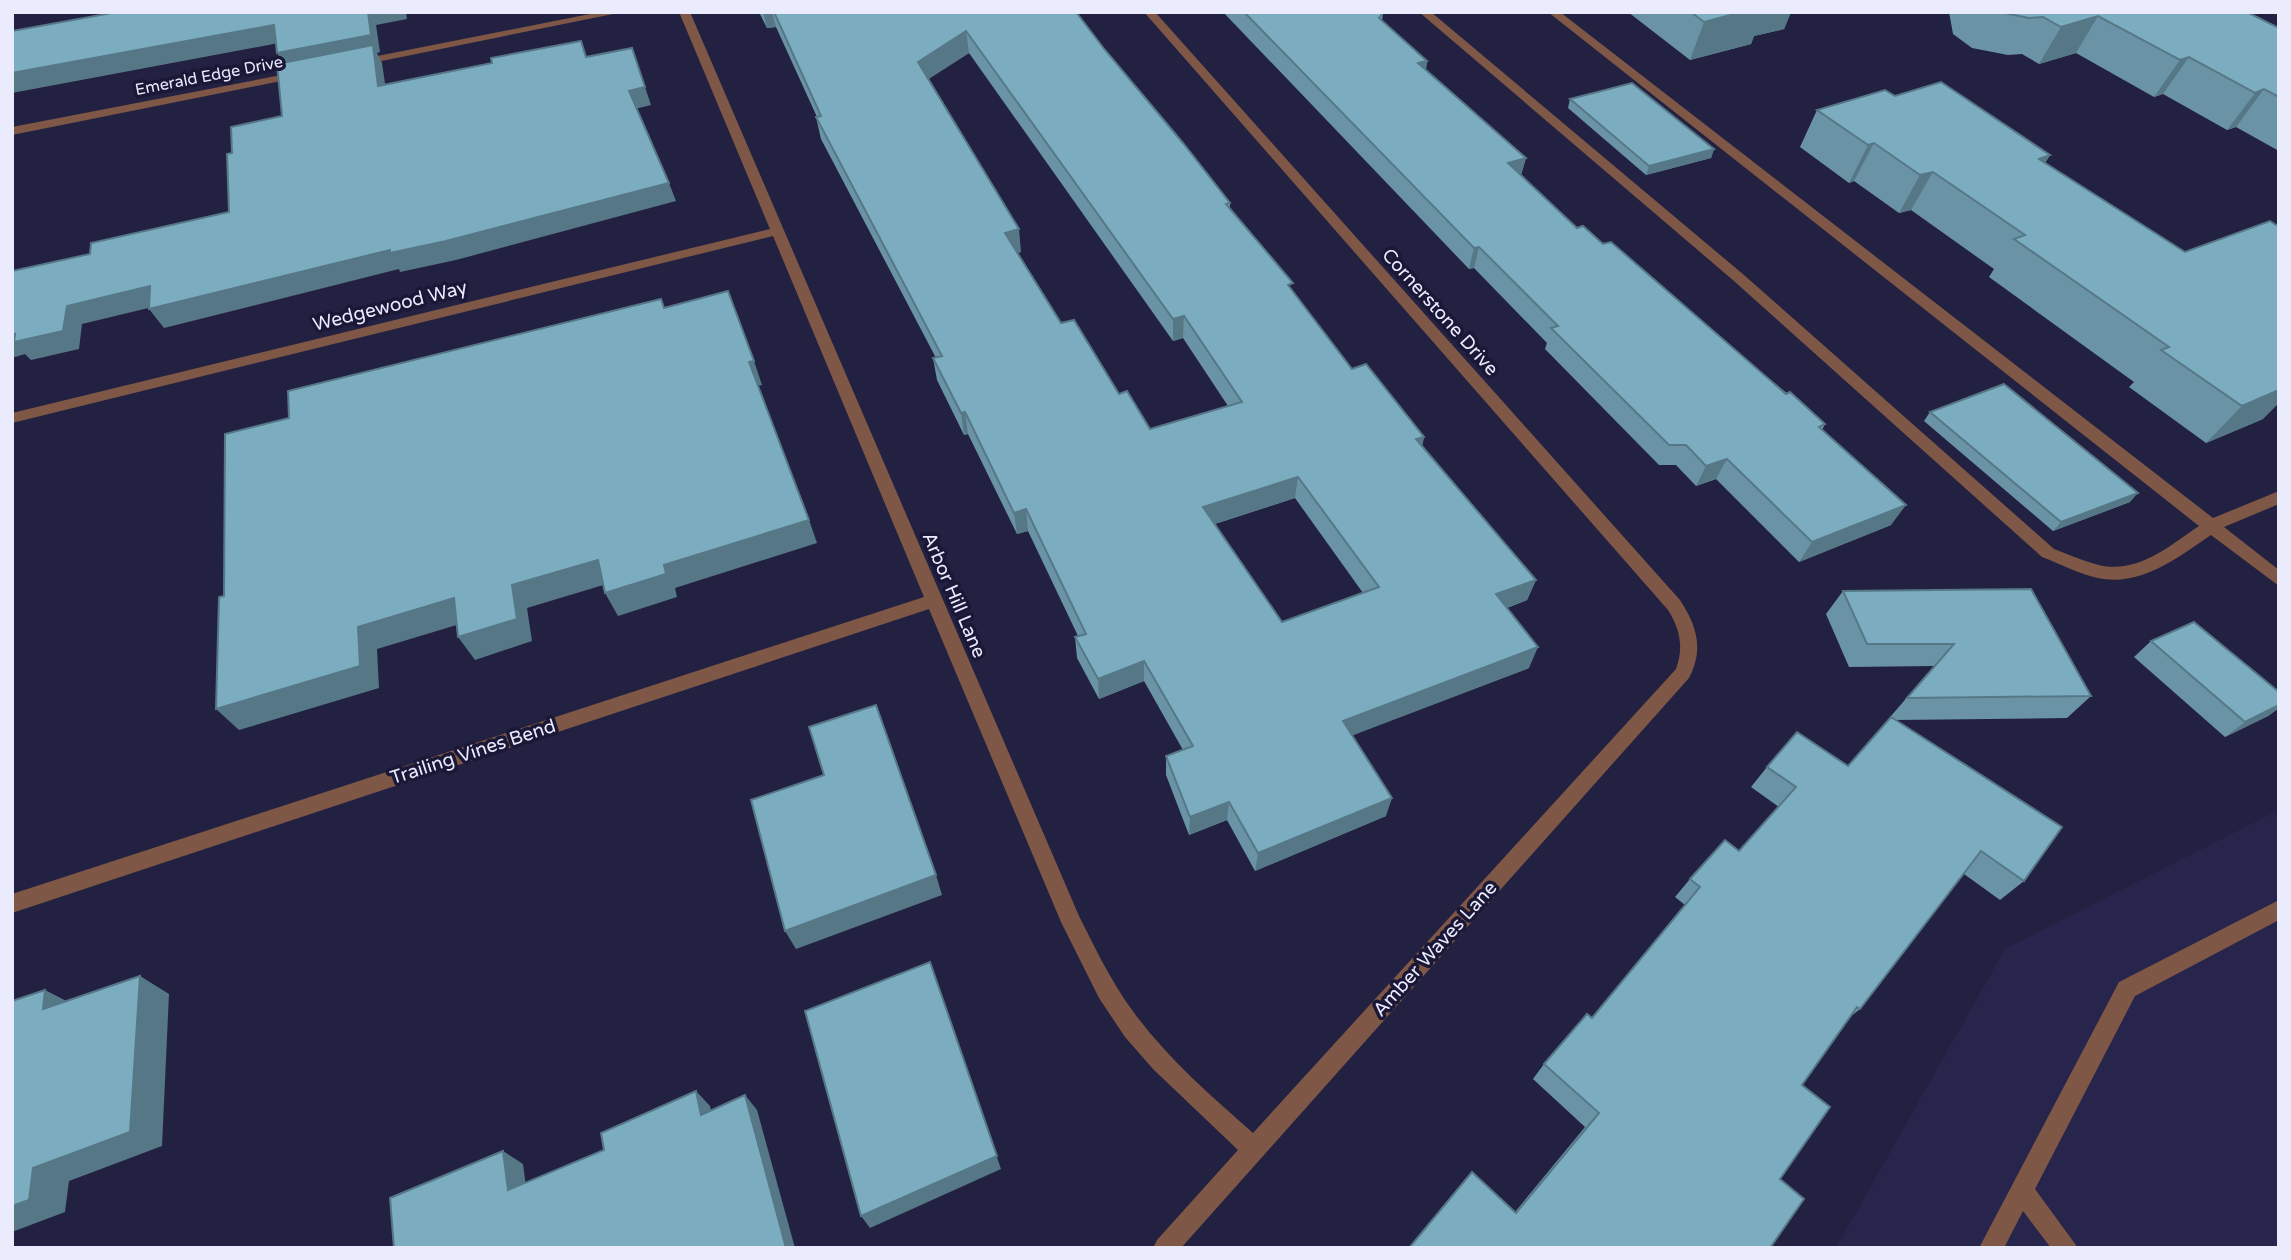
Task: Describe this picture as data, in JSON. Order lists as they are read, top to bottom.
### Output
{
  "streets": {
    "street": [
      "Emerald Edge Drive",
      "Wedgewood Way",
      "Cornerstone Drive",
      "Arbor Hill Lane",
      "Trailing Vines Bend",
      "Amber Waves Lane"
    ]
  },
  "crossings": [
    ["Wedgewood Way", "Arbor Hill Lane"],
    ["Cornerstone Drive", "Amber Waves Lane"],
    ["Arbor Hill Lane", "Trailing Vines Bend"],
    ["Arbor Hill Lane", "Amber Waves Lane"]
  ]
}
